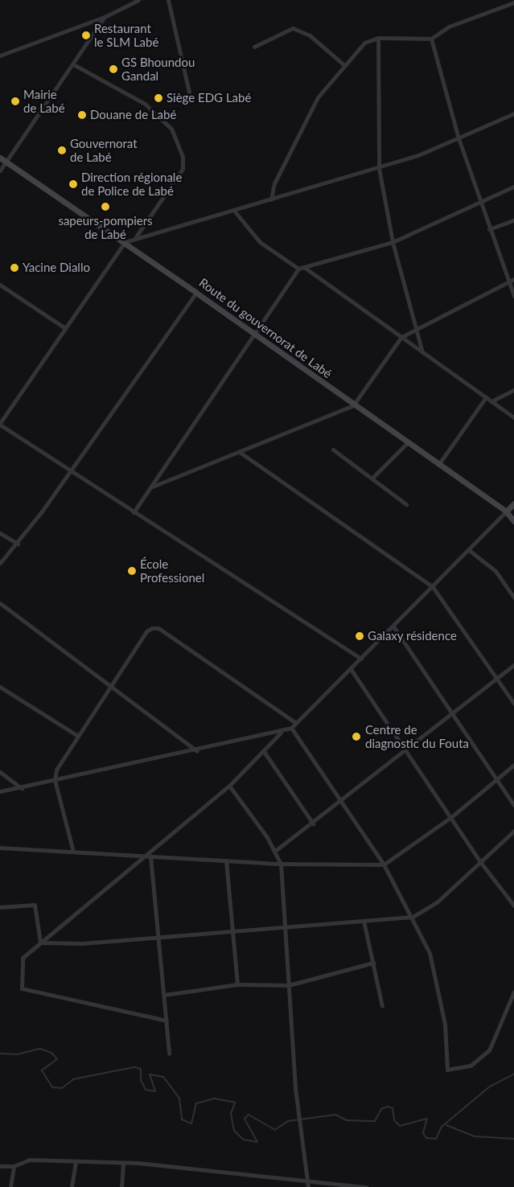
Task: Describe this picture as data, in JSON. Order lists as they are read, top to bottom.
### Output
{
  "streets": {
    "street": ["Route du gouvernorat de Labé"]
  },
  "places": [
    "Restaurant le SLM Labé",
    "GS Bhoundou Gandal",
    "Siège EDG Labé",
    "Mairie de Labé",
    "Douane de Labé",
    "Gouvernorat de Labé",
    "Direction régionale de Police de Labé",
    "sapeurs-pompiers de Labé",
    "Yacine Diallo",
    "École Professionel",
    "Galaxy résidence",
    "Centre de diagnostic du Fouta"
  ]
}
